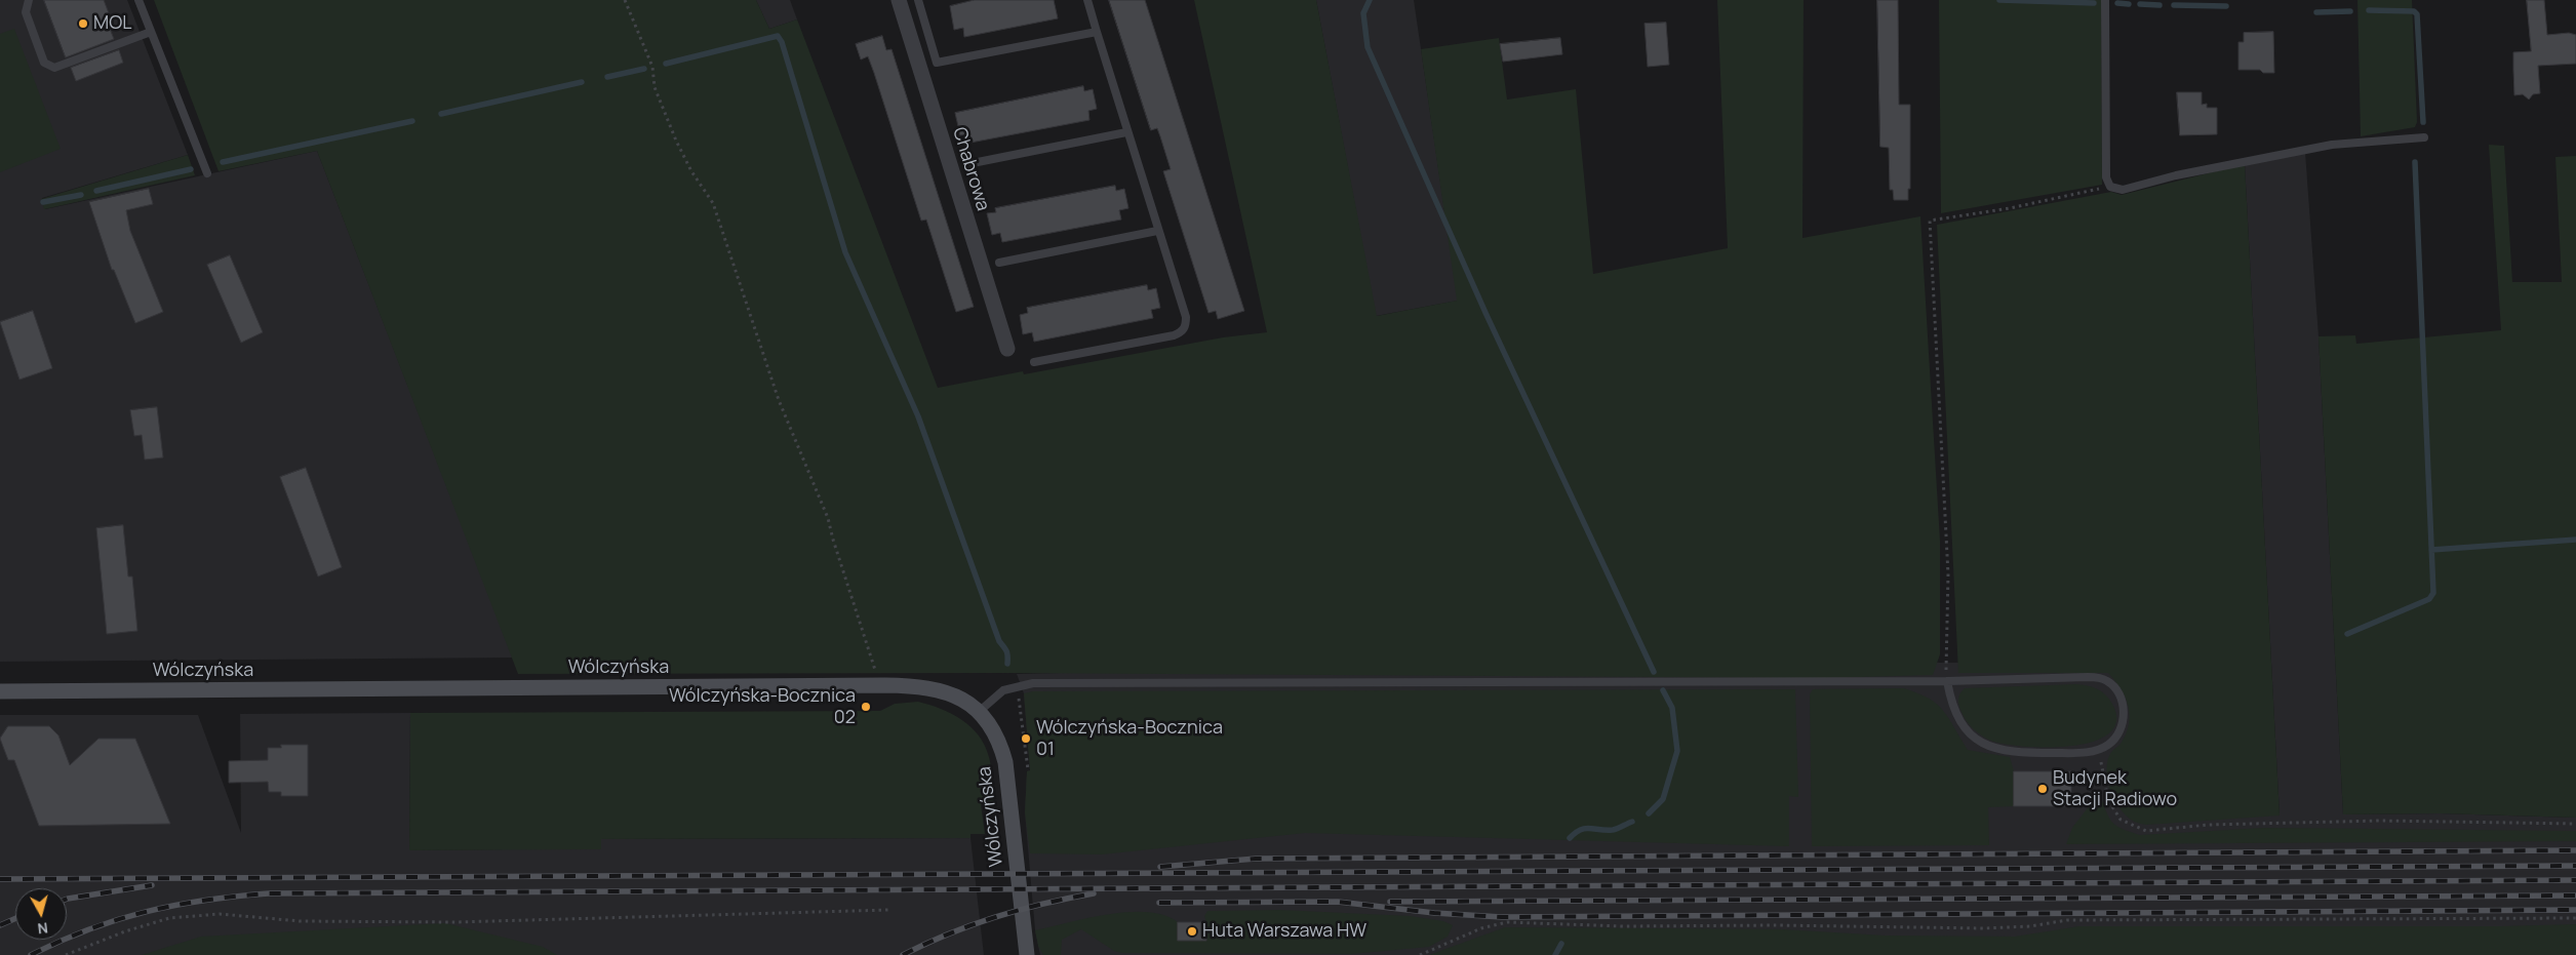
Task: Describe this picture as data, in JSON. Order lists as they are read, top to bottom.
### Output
{
  "streets": {
    "street": ["Chabrowa", "Wólczyńska"]
  },
  "places": [
    "MOL",
    "Wólczyńska-Bocznica 02",
    "Wólczyńska-Bocznica 01",
    "Budynek Stacji Radiowo",
    "Huta Warszawa HW"
  ],
  "north": "bottom"
}
